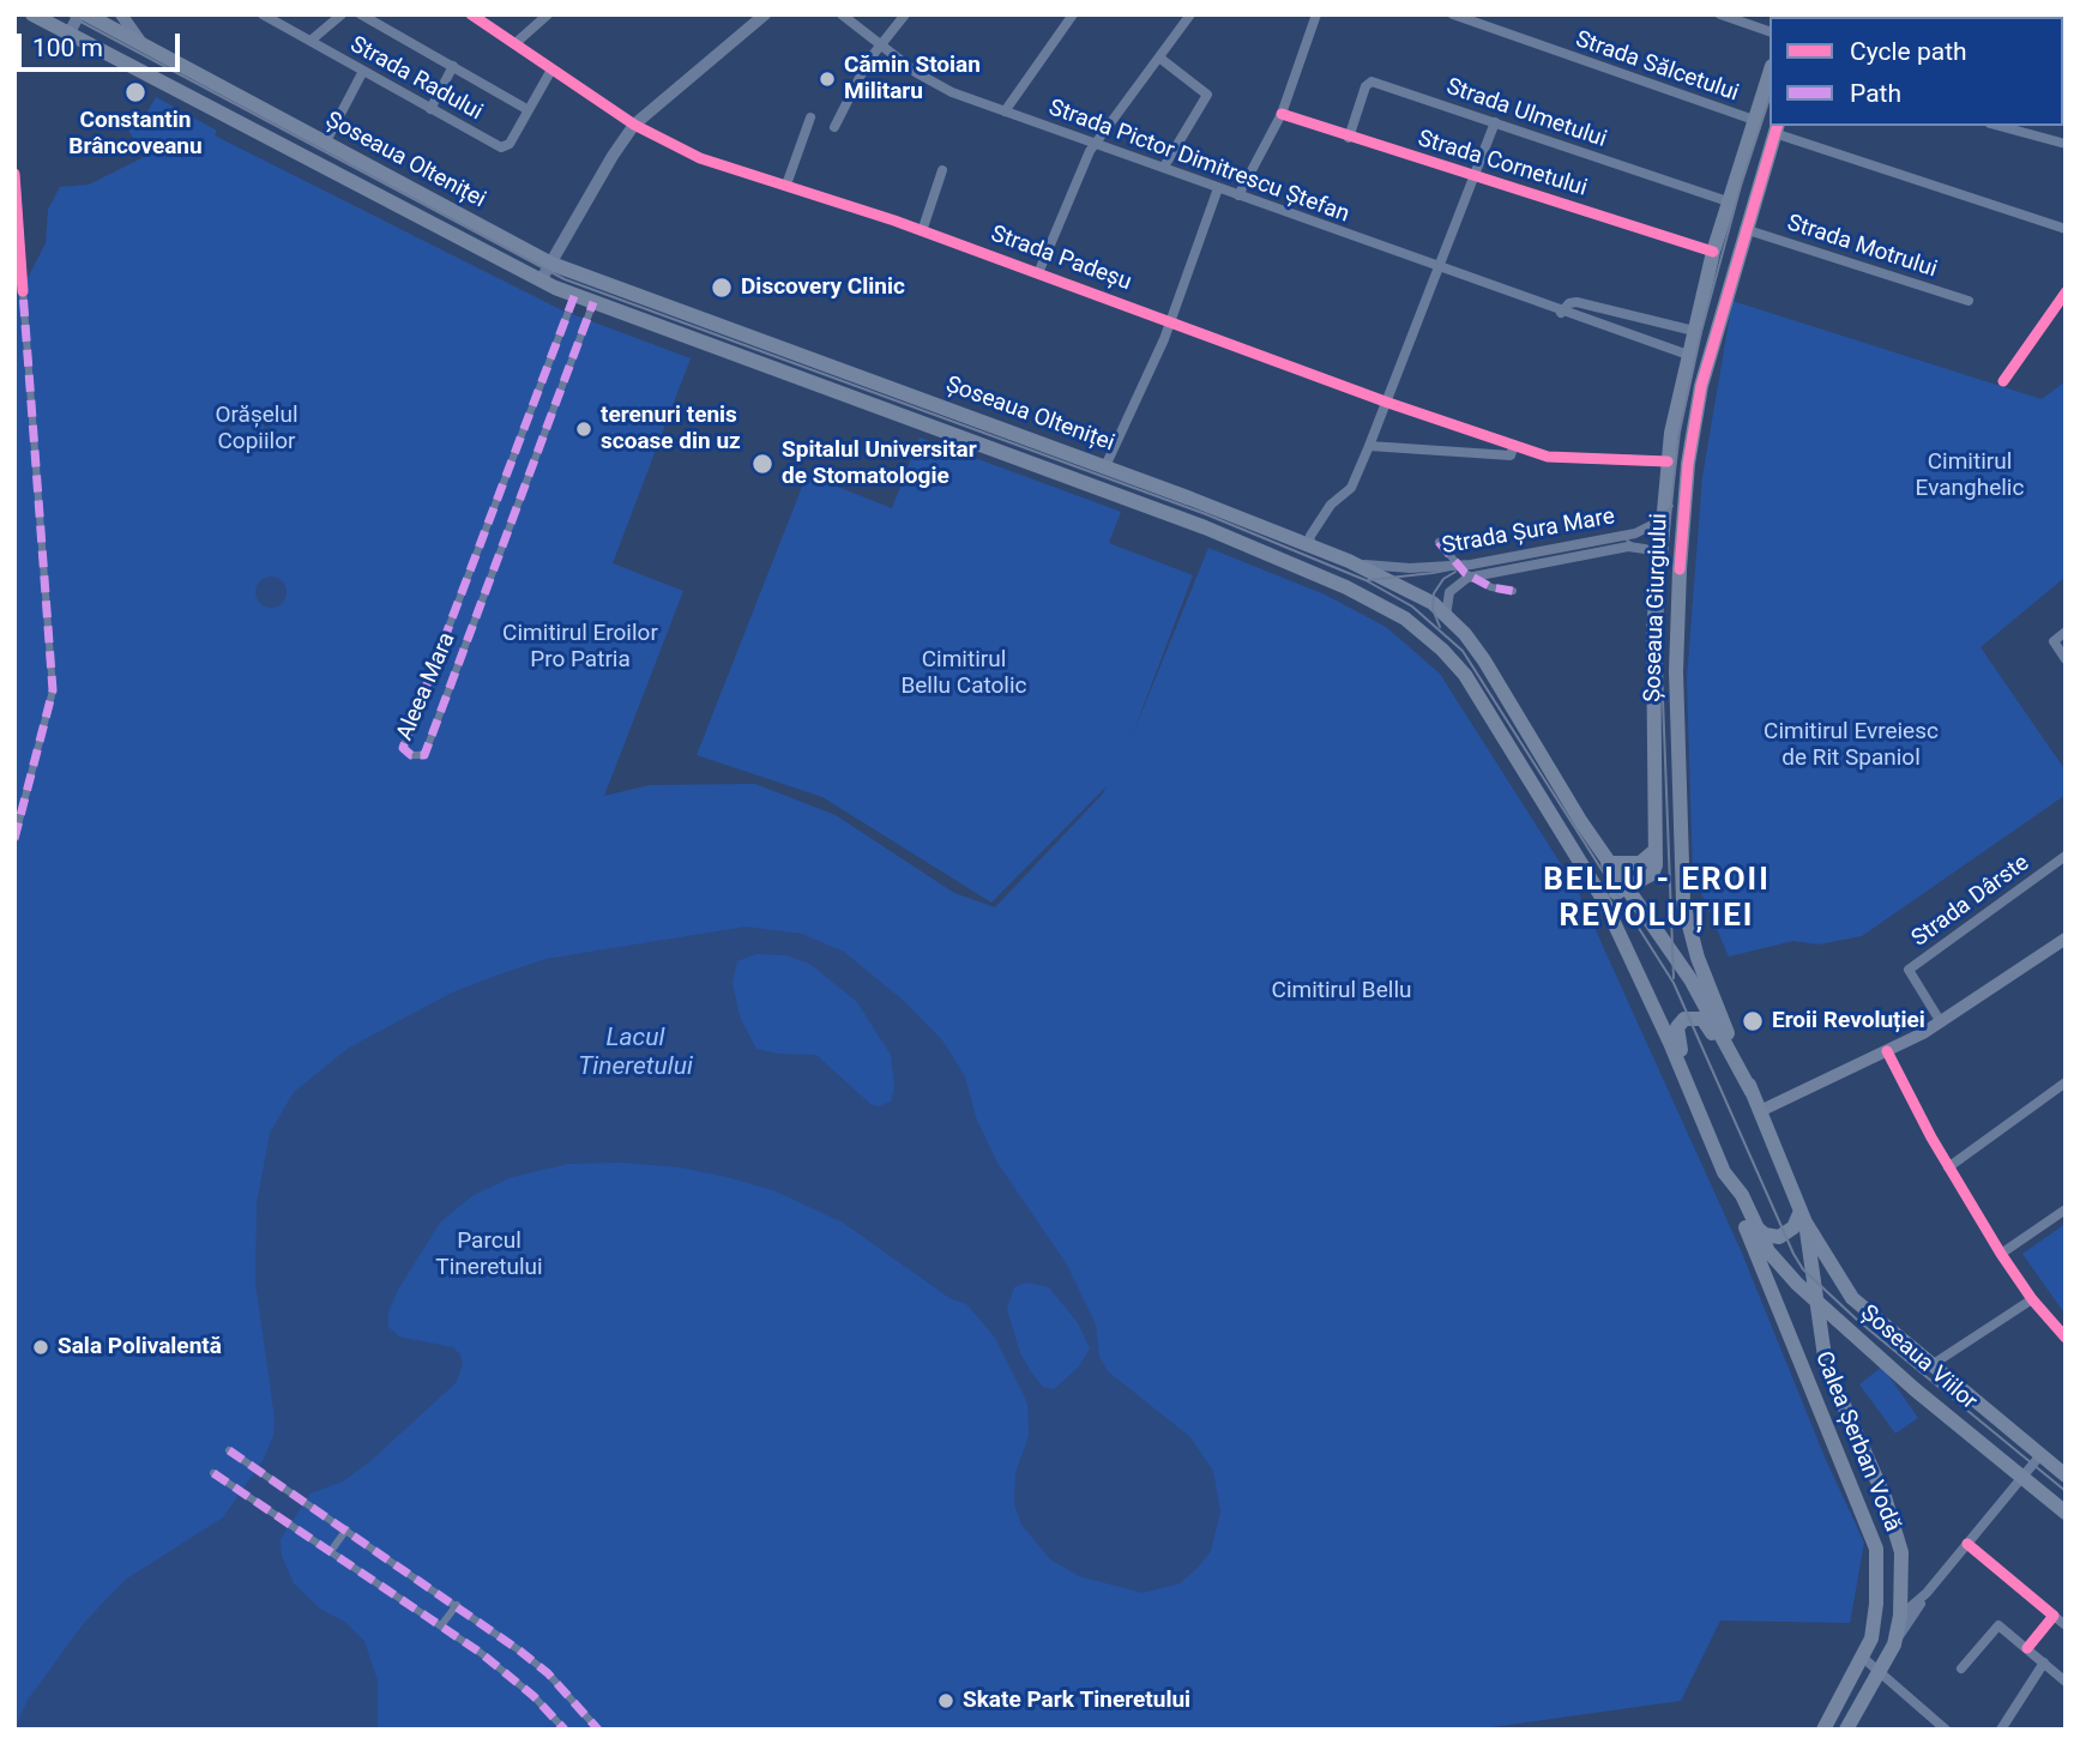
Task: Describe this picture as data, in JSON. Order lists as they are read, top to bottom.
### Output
{
  "streets": {
    "main road": [
      "Șoseaua Olteniței",
      "Șoseaua Giurgiului",
      "Șoseaua Viilor",
      "Calea Șerban Vodă"
    ],
    "street": [
      "Strada Sălcetului",
      "Strada Radului",
      "Strada Ulmetului",
      "Strada Pictor Dimitrescu Ștefan",
      "Strada Cornetului",
      "Strada Motrului",
      "Strada Padeșu",
      "Strada Șura Mare",
      "Aleea Mara",
      "Strada Dârste"
    ]
  },
  "crossings": [
    ["Strada Sălcetului", "Șoseaua Giurgiului"],
    ["Strada Ulmetului", "Strada Cornetului"],
    ["Strada Ulmetului", "Șoseaua Giurgiului"],
    ["Șoseaua Olteniței", "Strada Șura Mare"],
    ["Șoseaua Olteniței", "Șoseaua Giurgiului"],
    ["Șoseaua Olteniței", "Aleea Mara"],
    ["Strada Pictor Dimitrescu Ștefan", "Șoseaua Giurgiului"],
    ["Strada Cornetului", "Șoseaua Giurgiului"],
    ["Strada Motrului", "Șoseaua Giurgiului"],
    ["Strada Padeșu", "Șoseaua Giurgiului"],
    ["Strada Șura Mare", "Șoseaua Giurgiului"],
    ["Șoseaua Viilor", "Calea Șerban Vodă"]
  ],
  "districts": ["BELLU - EROII REVOLUȚIEI"],
  "water": ["Lacul Tineretului"],
  "parks": [
    "Orășelul Copiilor",
    "Cimitirul Evanghelic",
    "Cimitirul Eroilor Pro Patria",
    "Cimitirul Bellu Catolic",
    "Cimitirul Evreiesc de Rit Spaniol",
    "Cimitirul Bellu",
    "Parcul Tineretului"
  ],
  "places": [
    "Cămin Stoian Militaru",
    "Constantin Brâncoveanu",
    "Discovery Clinic",
    "terenuri tenis scoase din uz",
    "Spitalul Universitar de Stomatologie",
    "Eroii Revoluției",
    "Sala Polivalentă",
    "Skate Park Tineretului"
  ],
  "legend": ["Cycle path", "Path"],
  "scale_bar": "100 m"
}
